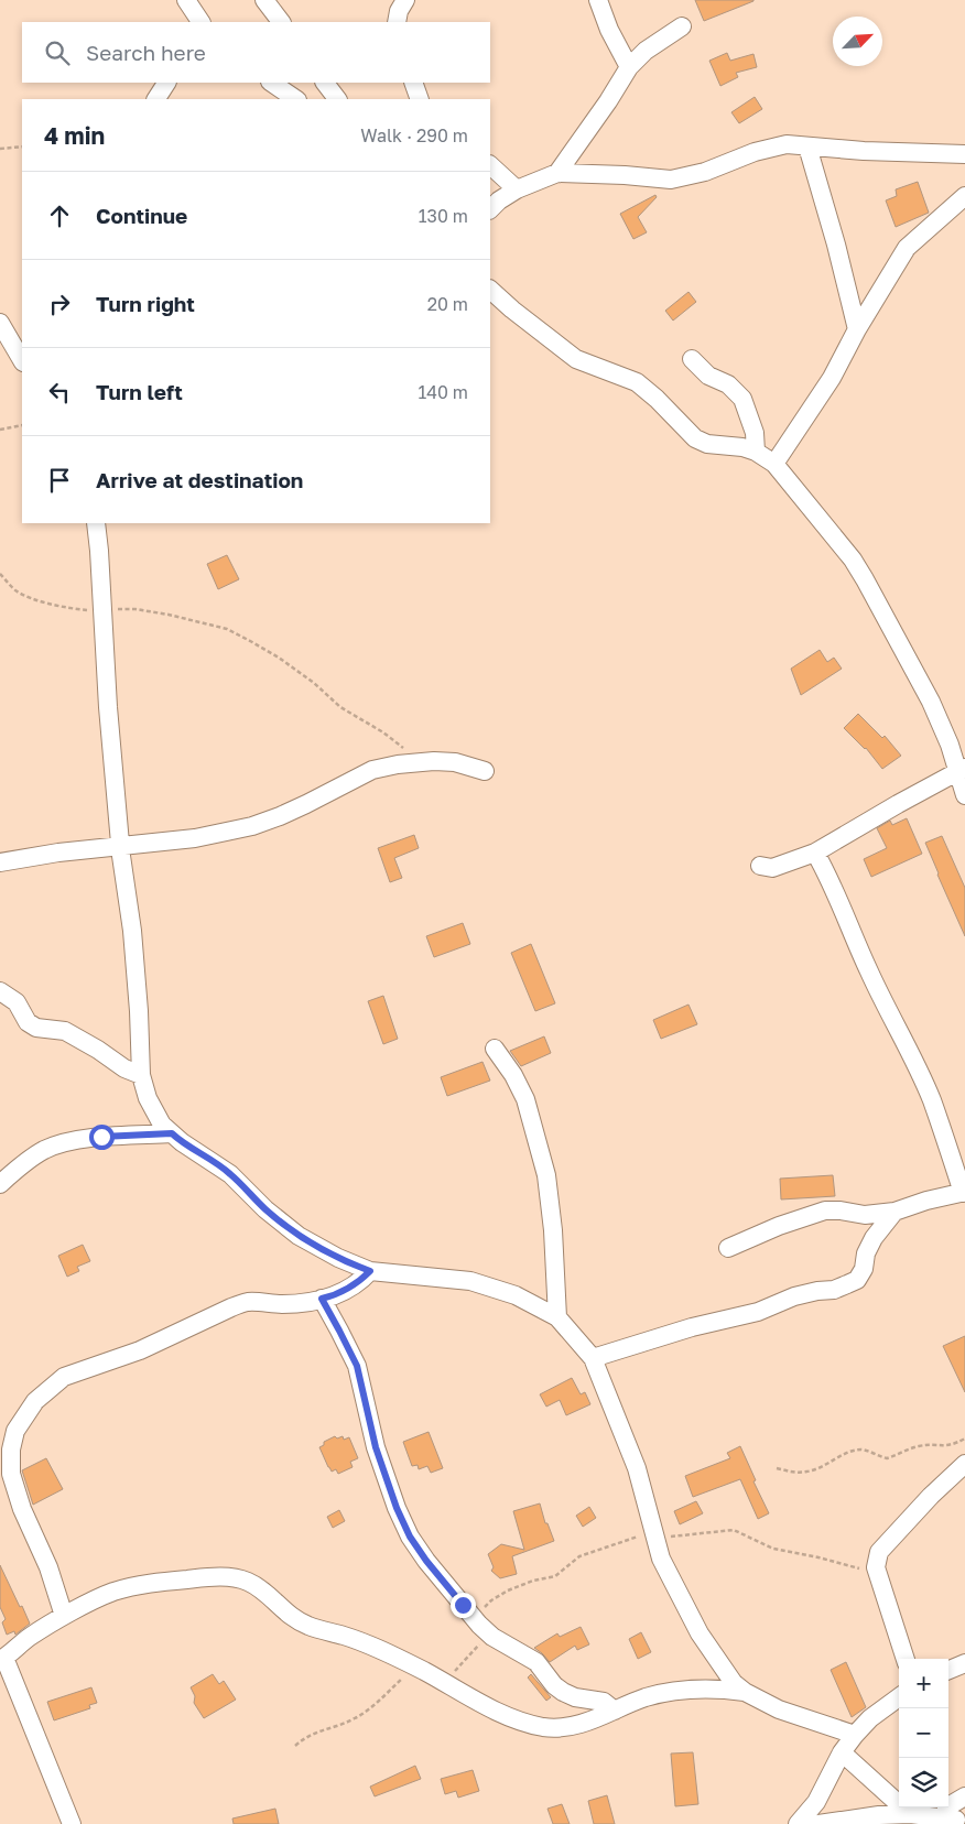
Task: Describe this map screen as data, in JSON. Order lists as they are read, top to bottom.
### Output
{
  "north": "top right",
  "page": {
    "search": "Search here",
    "heading": ["4 min", "Walk · 290 m"],
    "list": [
      ["Continue", "130 m"],
      ["Turn right", "20 m"],
      ["Turn left", "140 m"],
      "Arrive at destination"
    ],
    "map_buttons": ["+", "−"]
  }
}
